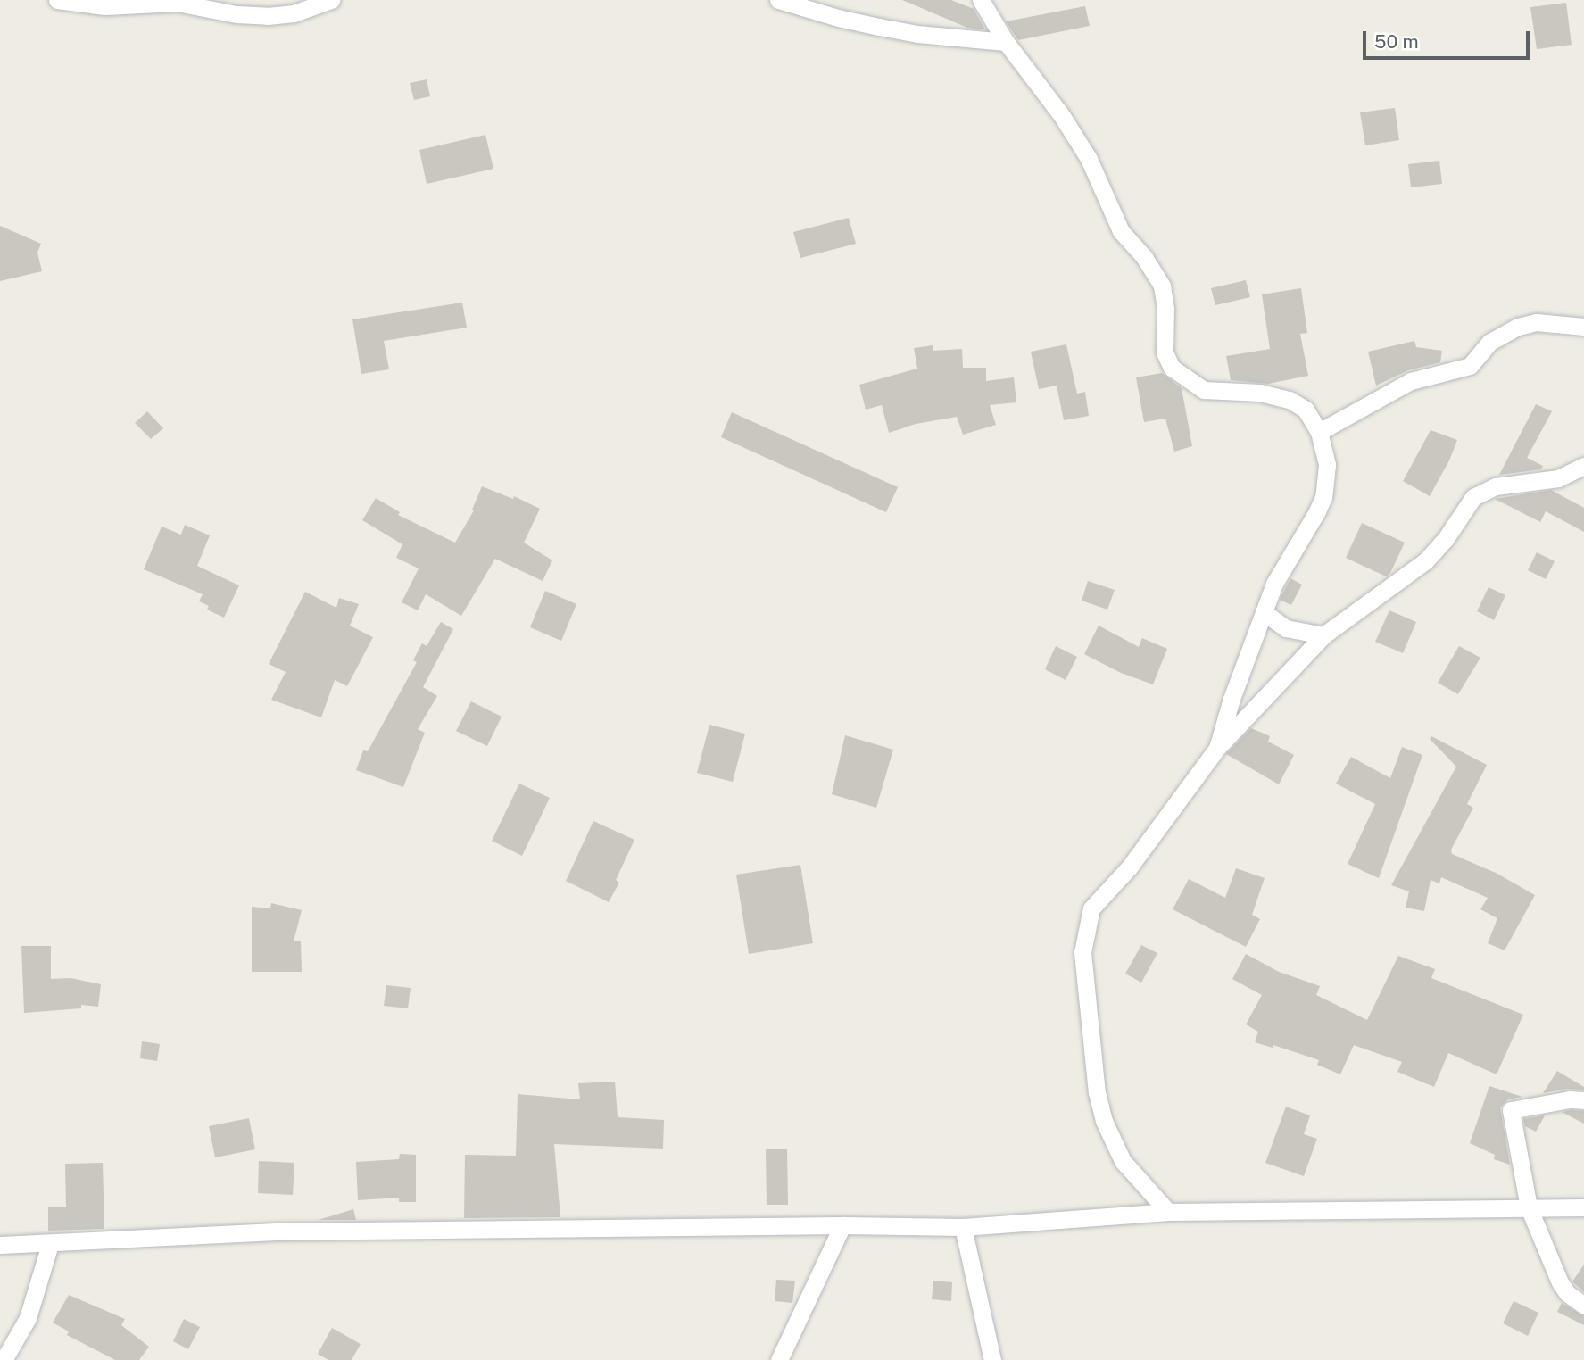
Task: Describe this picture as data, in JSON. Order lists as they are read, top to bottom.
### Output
{
  "scale_bar": "50 m"
}
